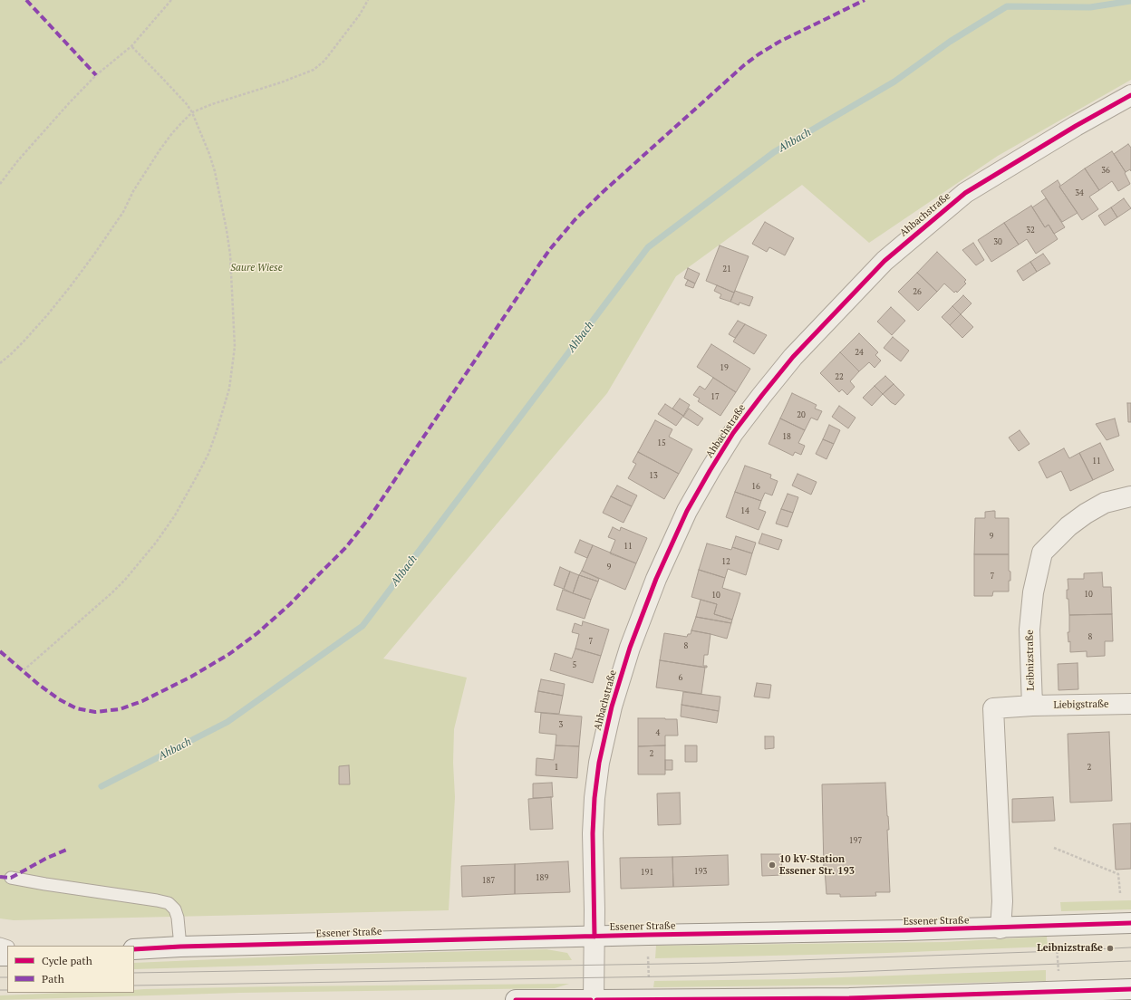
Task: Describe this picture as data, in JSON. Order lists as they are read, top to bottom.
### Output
{
  "streets": {
    "street": [
      "Ahbachstraße",
      "Leibnizstraße",
      "Liebigstraße",
      "Essener Straße"
    ]
  },
  "crossings": [
    ["Ahbachstraße", "Essener Straße"],
    ["Leibnizstraße", "Liebigstraße"],
    ["Leibnizstraße", "Essener Straße"]
  ],
  "water": ["Ahbach"],
  "parks": ["Saure Wiese"],
  "places": ["10 kV-Station Essener Str. 193", "Leibnizstraße"],
  "house_numbers": [
    "36",
    "34",
    "32",
    "30",
    "21",
    "26",
    "24",
    "19",
    "22",
    "17",
    "20",
    "18",
    "15",
    "11",
    "13",
    "16",
    "14",
    "9",
    "11",
    "12",
    "9",
    "7",
    "10",
    "10",
    "8",
    "7",
    "8",
    "5",
    "6",
    "3",
    "4",
    "2",
    "1",
    "2",
    "197",
    "193",
    "191",
    "189",
    "187"
  ],
  "legend": ["Cycle path", "Path"]
}
